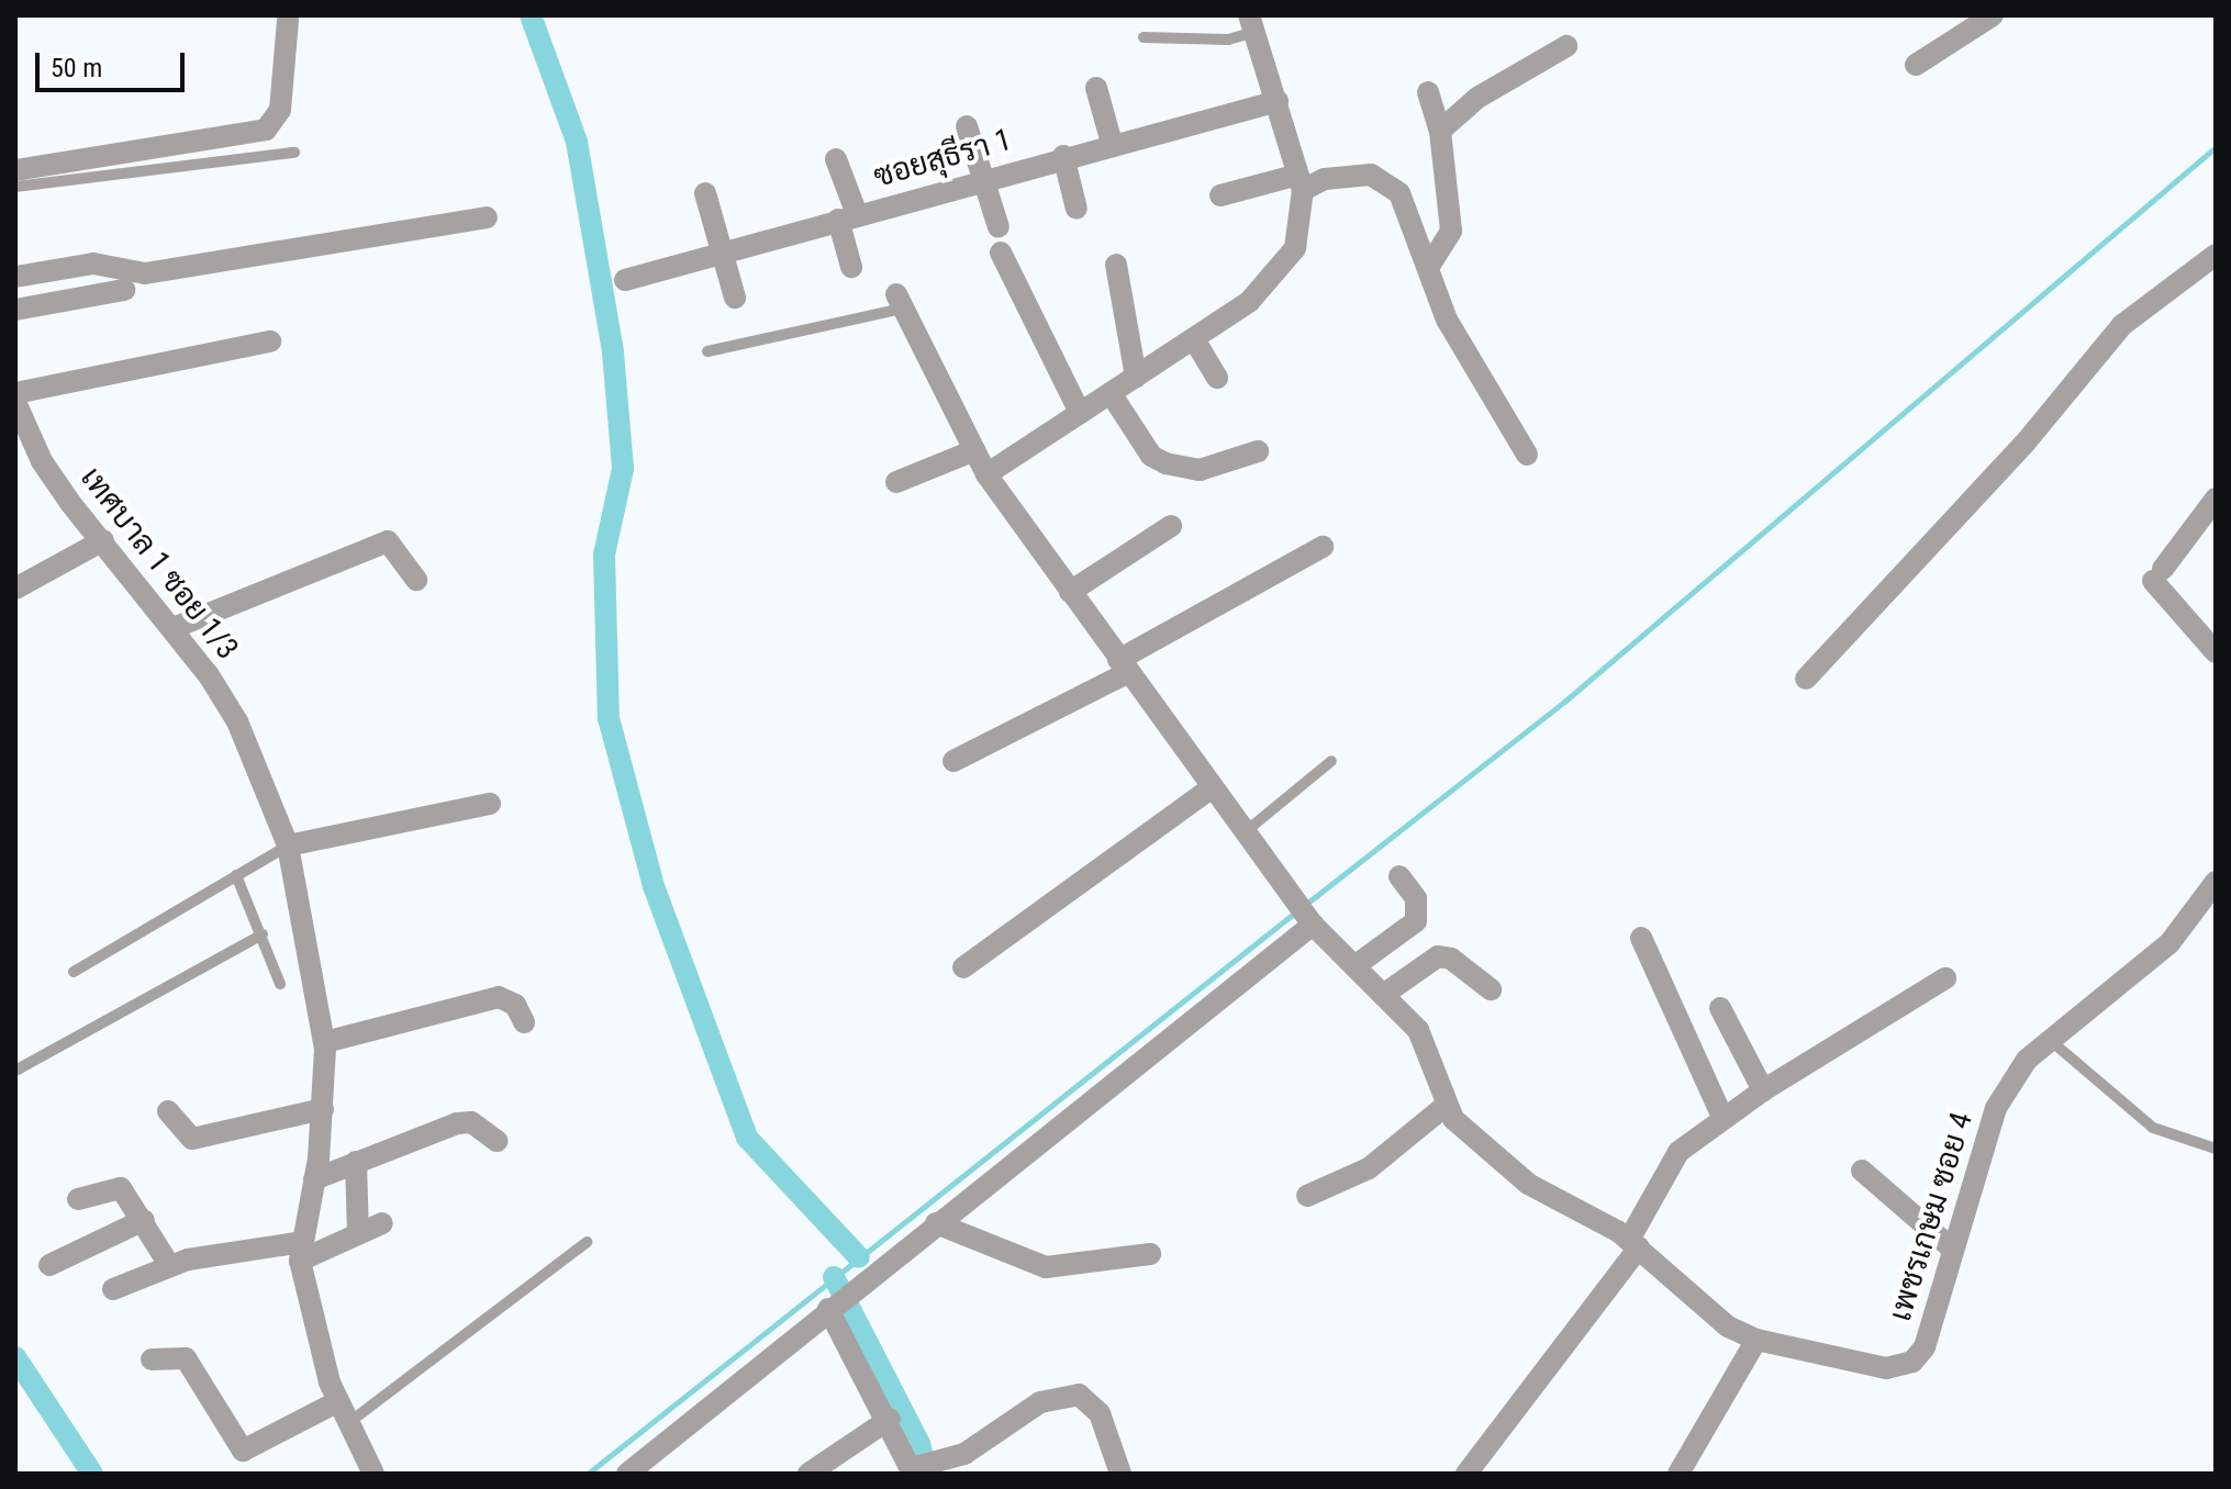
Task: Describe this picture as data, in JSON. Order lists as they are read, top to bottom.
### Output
{
  "streets": {
    "street": ["ซอยสุธีรา 1", "เทศบาล 1 ซอย 1/3", "เพชรเกษม ซอย 4"]
  },
  "scale_bar": "50 m"
}
